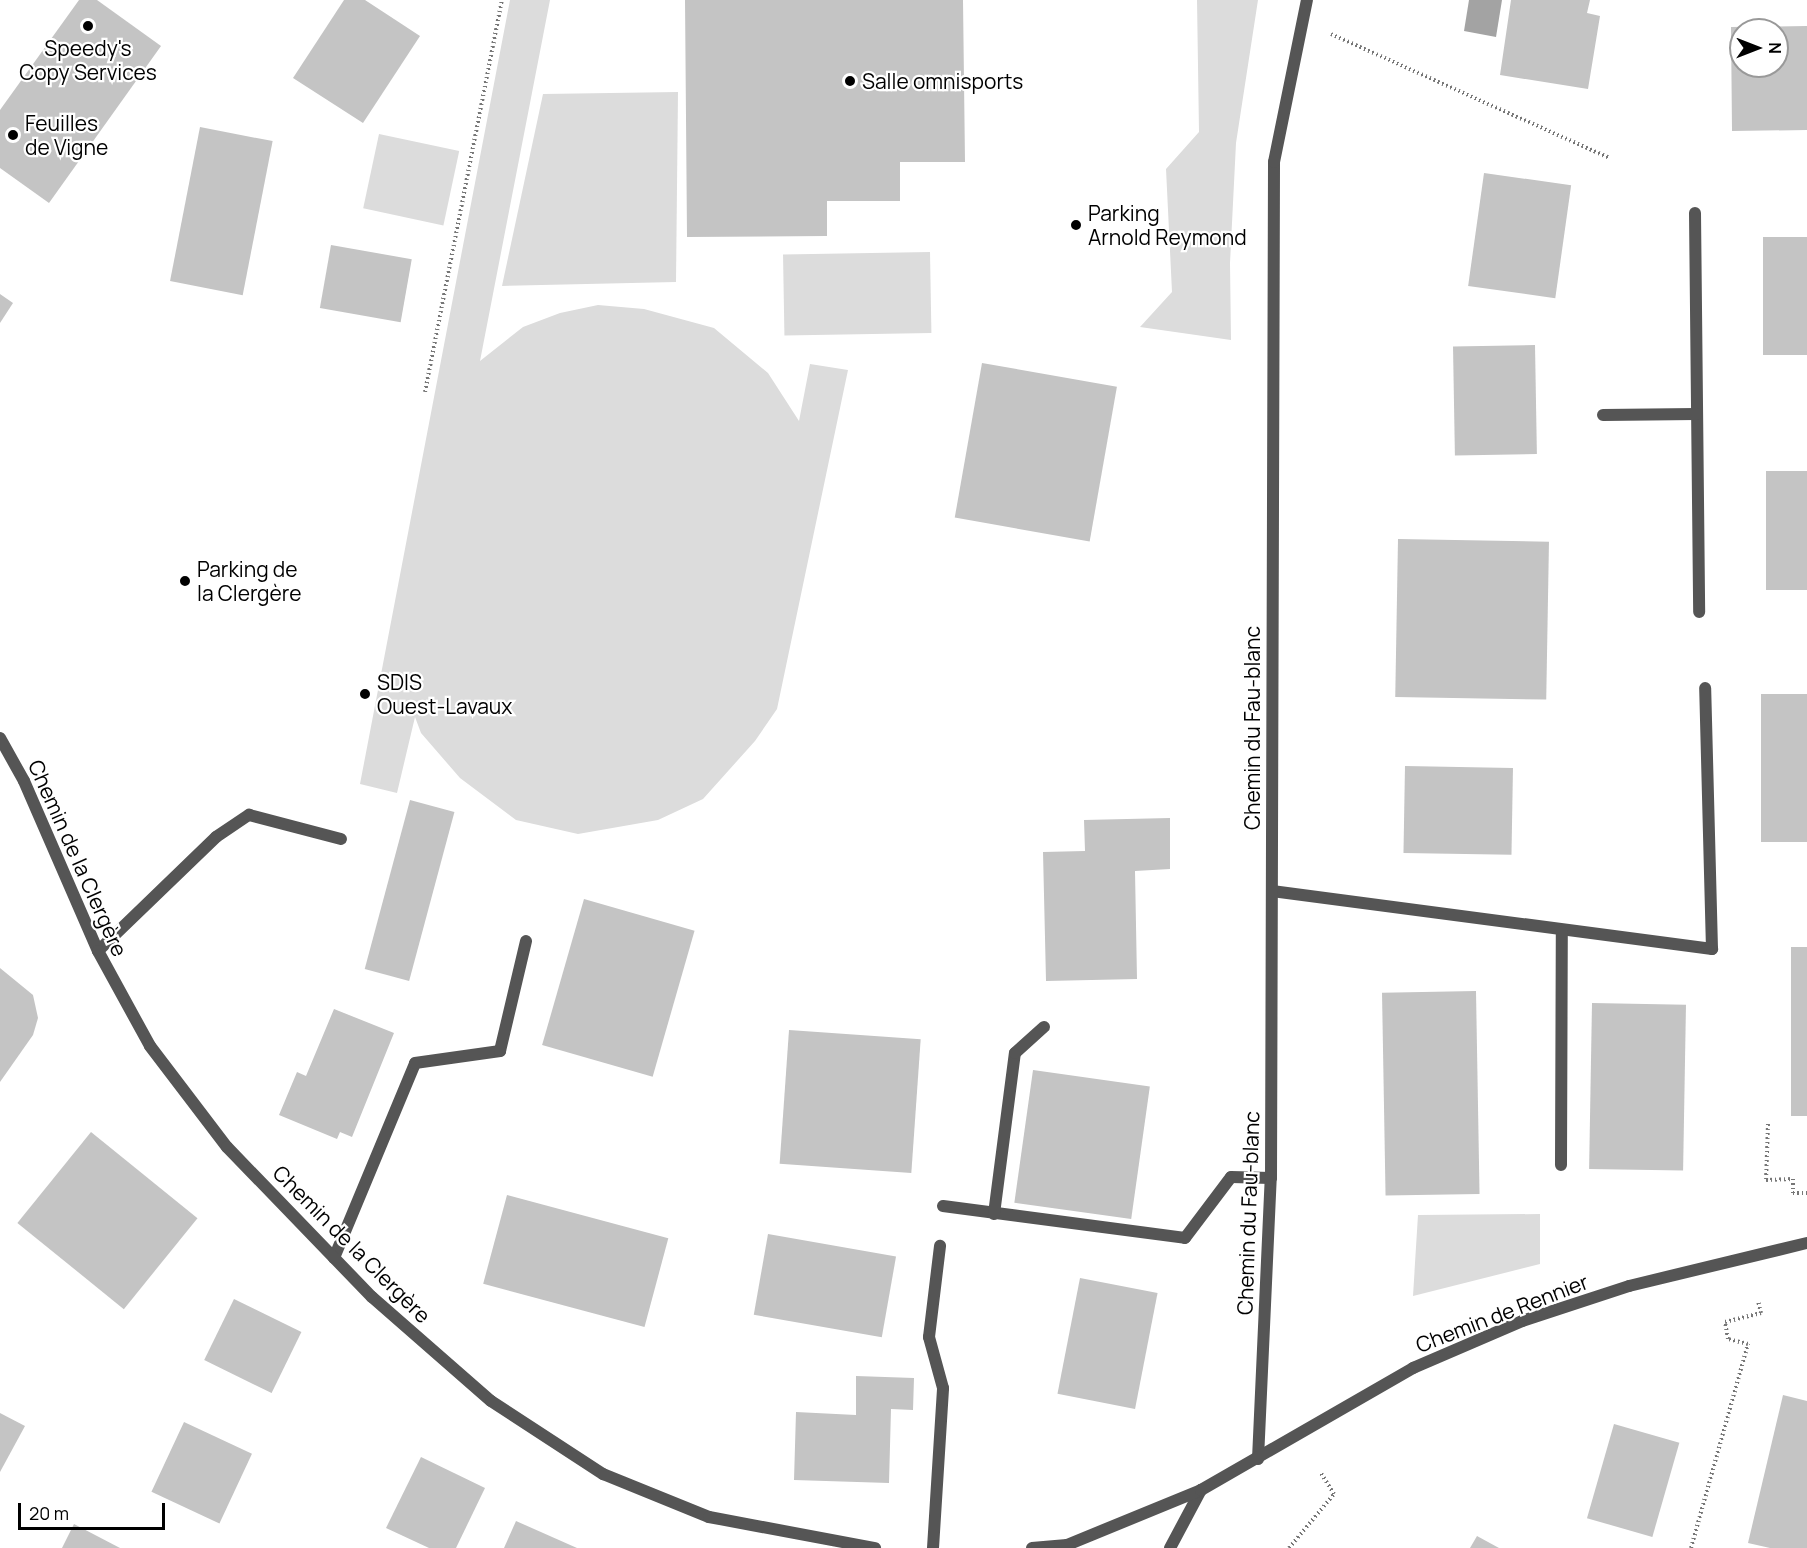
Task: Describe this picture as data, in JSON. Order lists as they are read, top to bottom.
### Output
{
  "streets": {
    "street": ["Chemin du Fau-blanc", "Chemin de la Clergère", "Chemin de Rennier"]
  },
  "crossings": [
    ["Chemin du Fau-blanc", "Chemin de Rennier"]
  ],
  "places": [
    "Speedy's Copy Services",
    "Salle omnisports",
    "Feuilles de Vigne",
    "Parking Arnold Reymond",
    "Parking de la Clergère",
    "SDIS Ouest-Lavaux"
  ],
  "scale_bar": "20 m",
  "north": "right"
}
